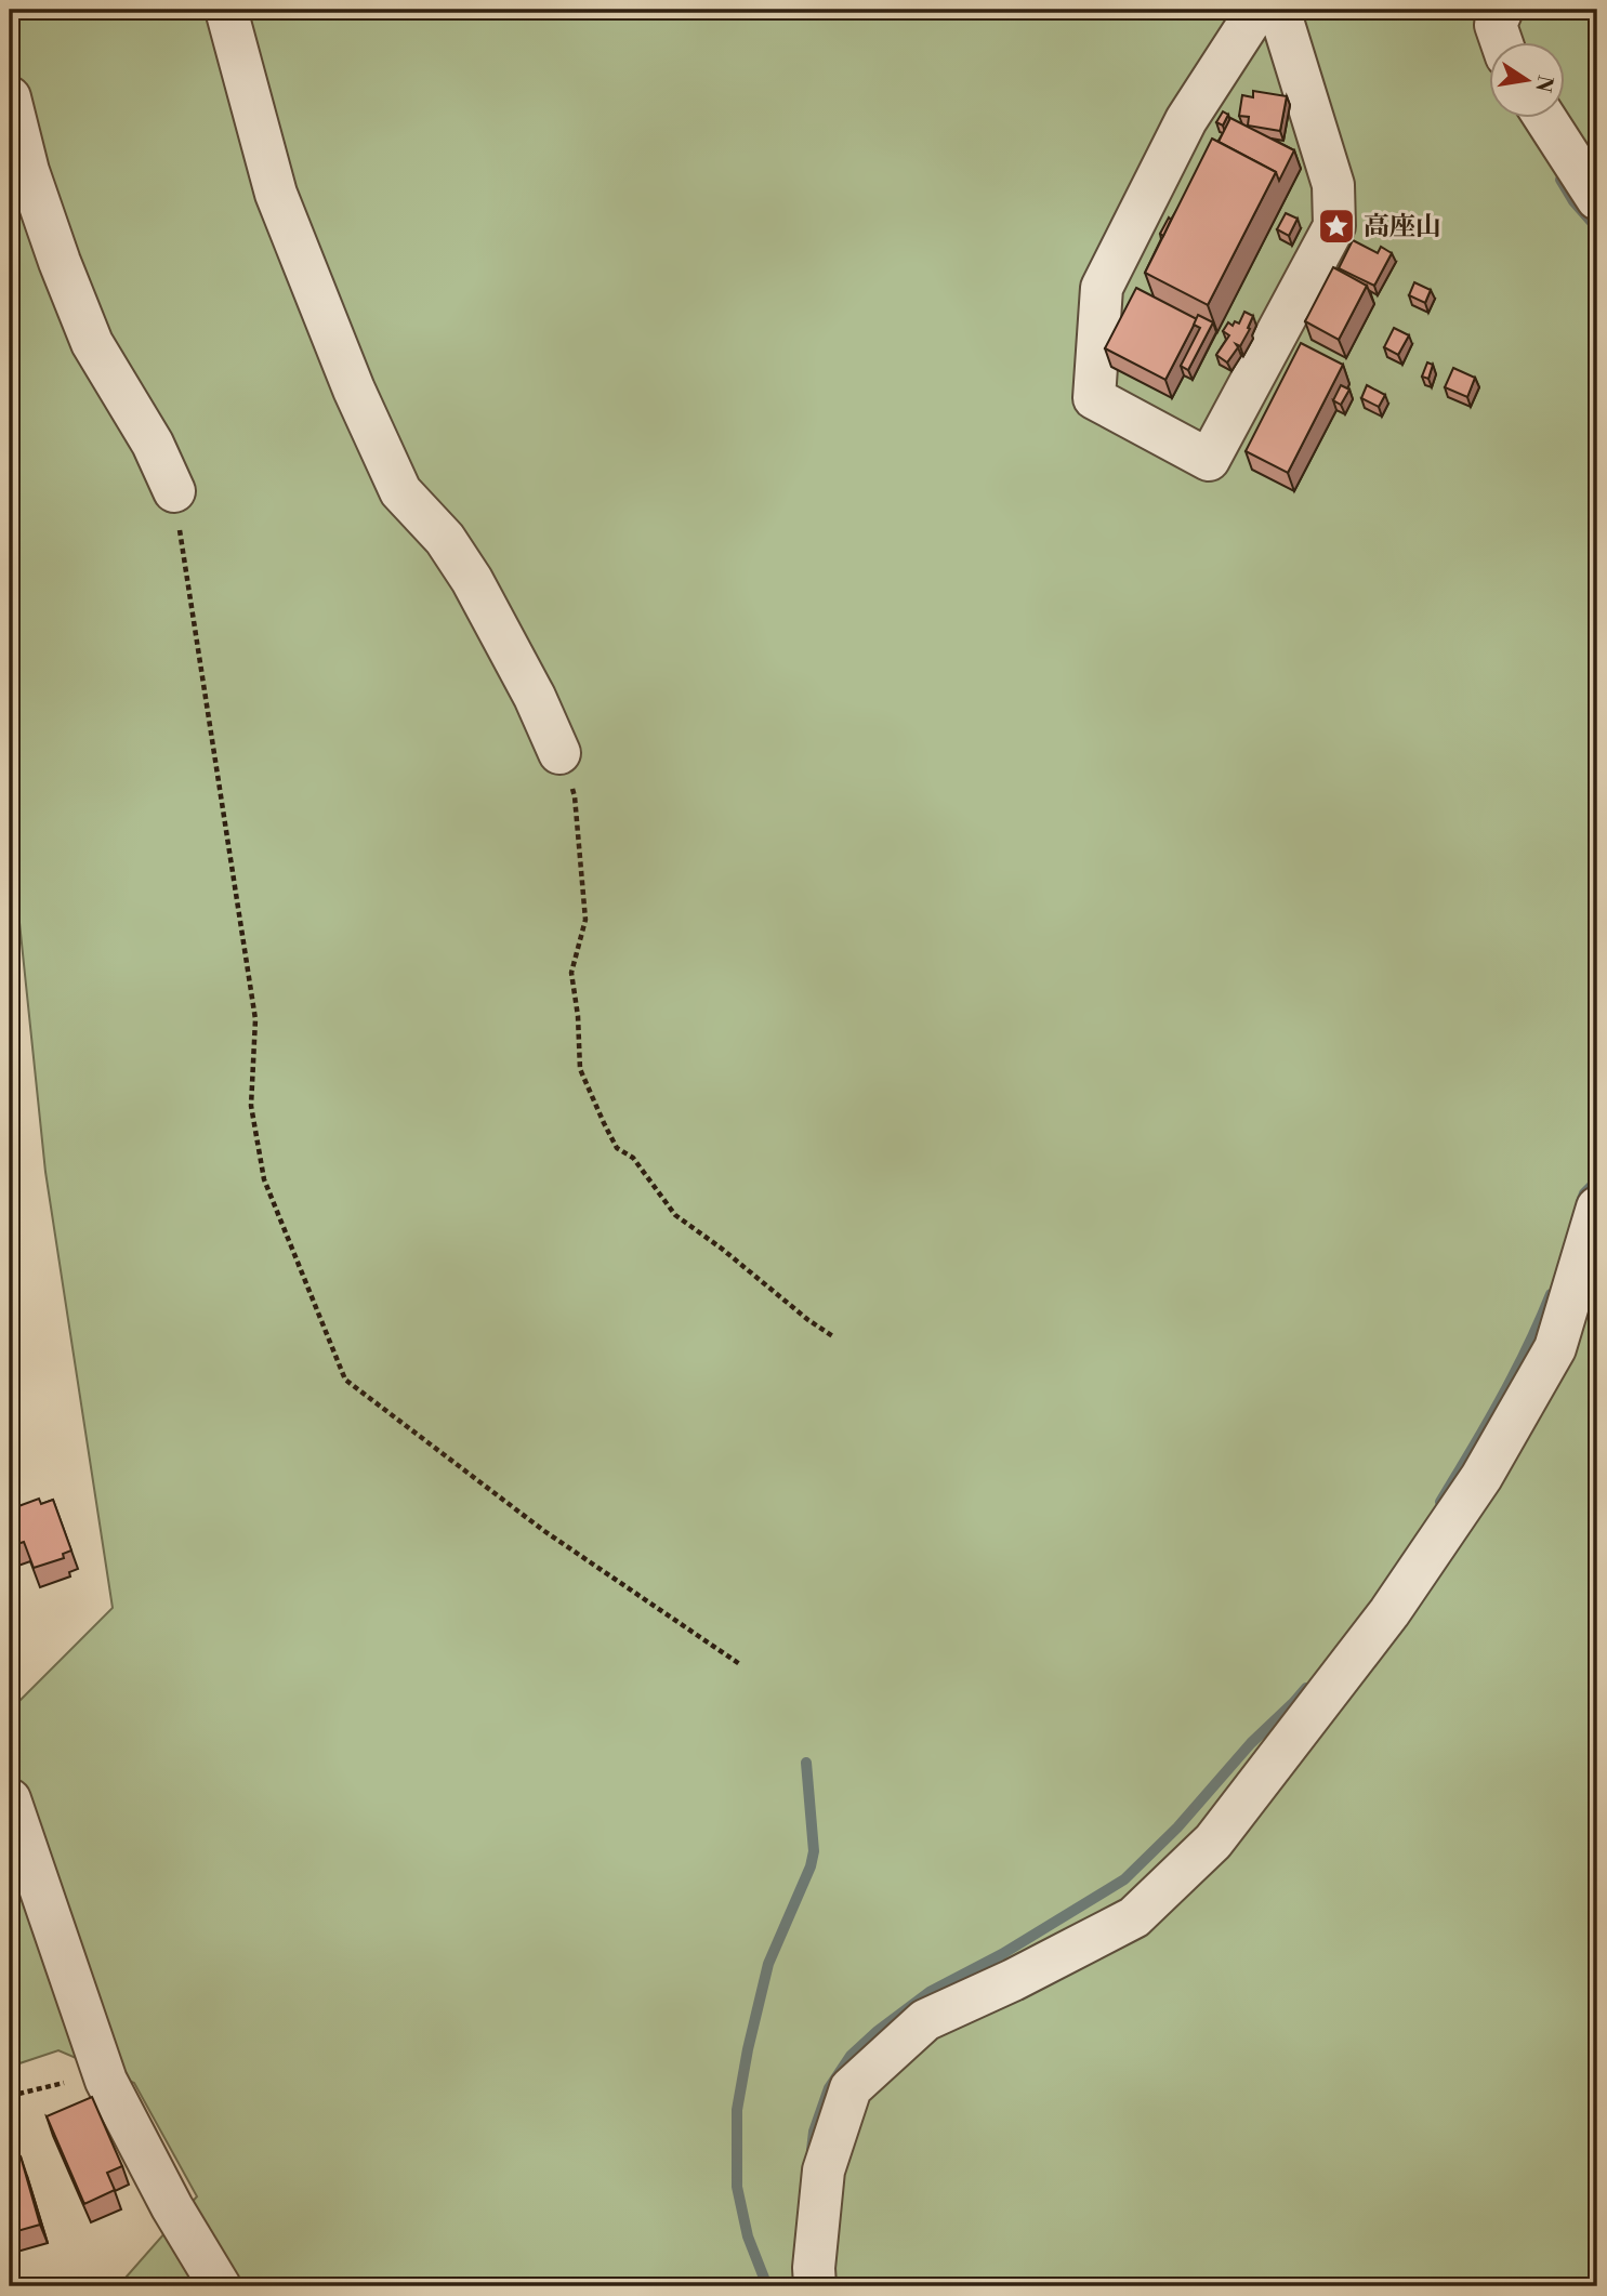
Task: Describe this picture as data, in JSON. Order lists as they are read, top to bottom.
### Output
{
  "places": {
    "place": ["高座山"]
  },
  "north": "right"
}
